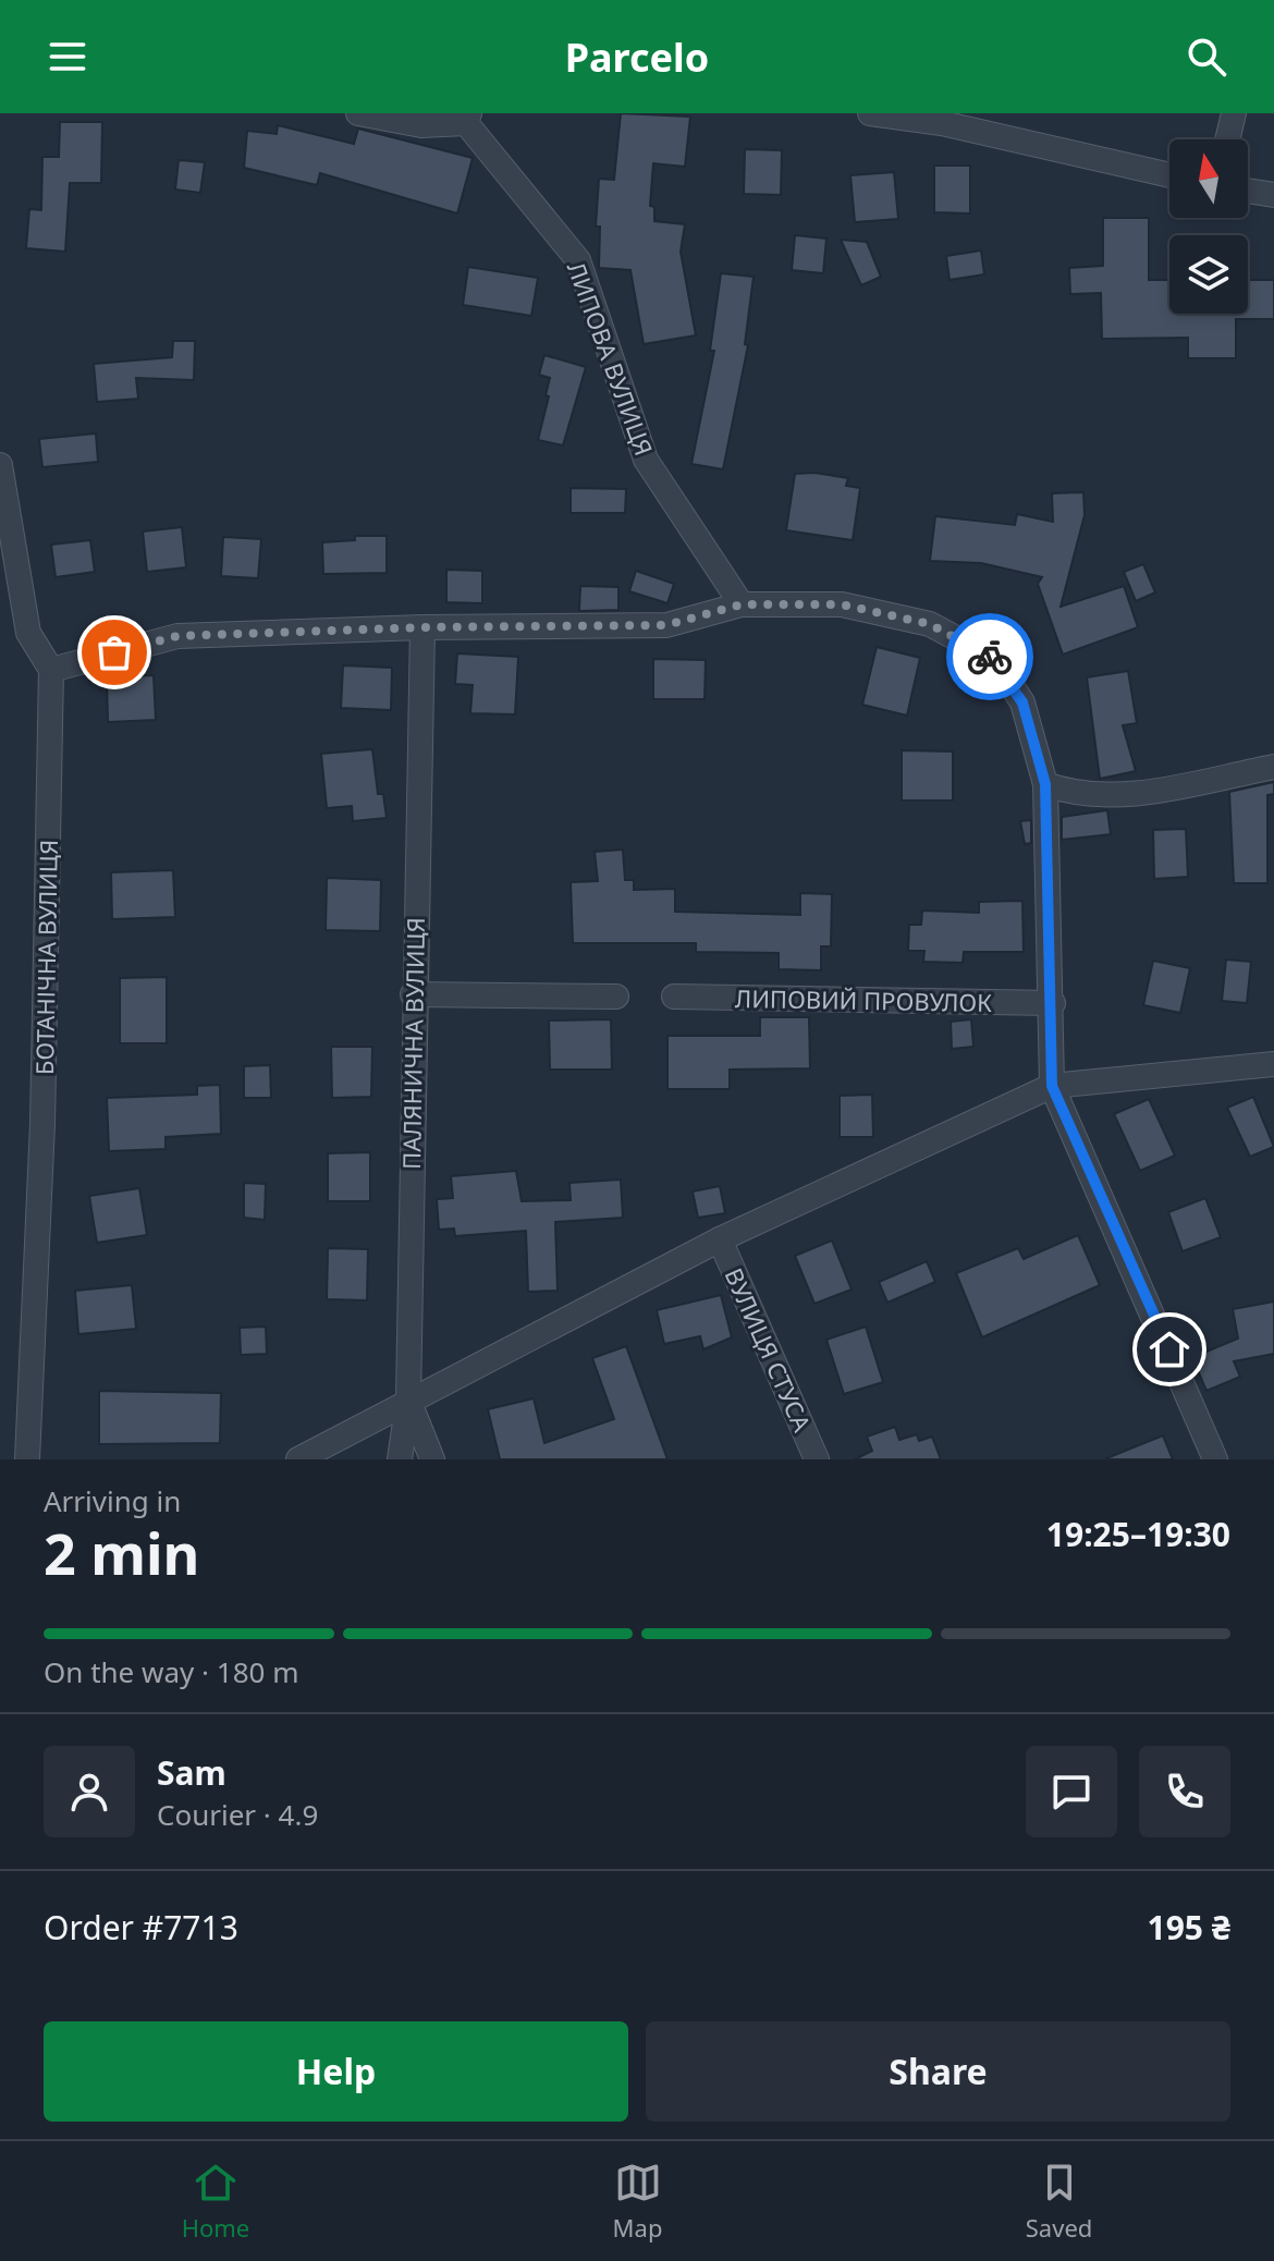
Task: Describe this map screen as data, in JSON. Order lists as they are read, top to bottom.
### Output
{
  "streets": {
    "street": [
      "ЛИПОВА ВУЛИЦЯ",
      "БОТАНІЧНА ВУЛИЦЯ",
      "ЛИПОВИЙ ПРОВУЛОК",
      "ПАЛЯНИЧНА ВУЛИЦЯ",
      "ВУЛИЦЯ СТУСА"
    ]
  },
  "north": "top",
  "page": {
    "header": "Parcelo",
    "heading": ["2 min", "Arriving in", "19:25–19:30"],
    "panel": [
      "Sam",
      "Courier · 4.9",
      "Order #7713",
      "195 ₴"
    ],
    "bar": "On the way · 180 m",
    "buttons": ["Help", "Share"],
    "tabs": ["Home", "Map", "Saved"]
  }
}
